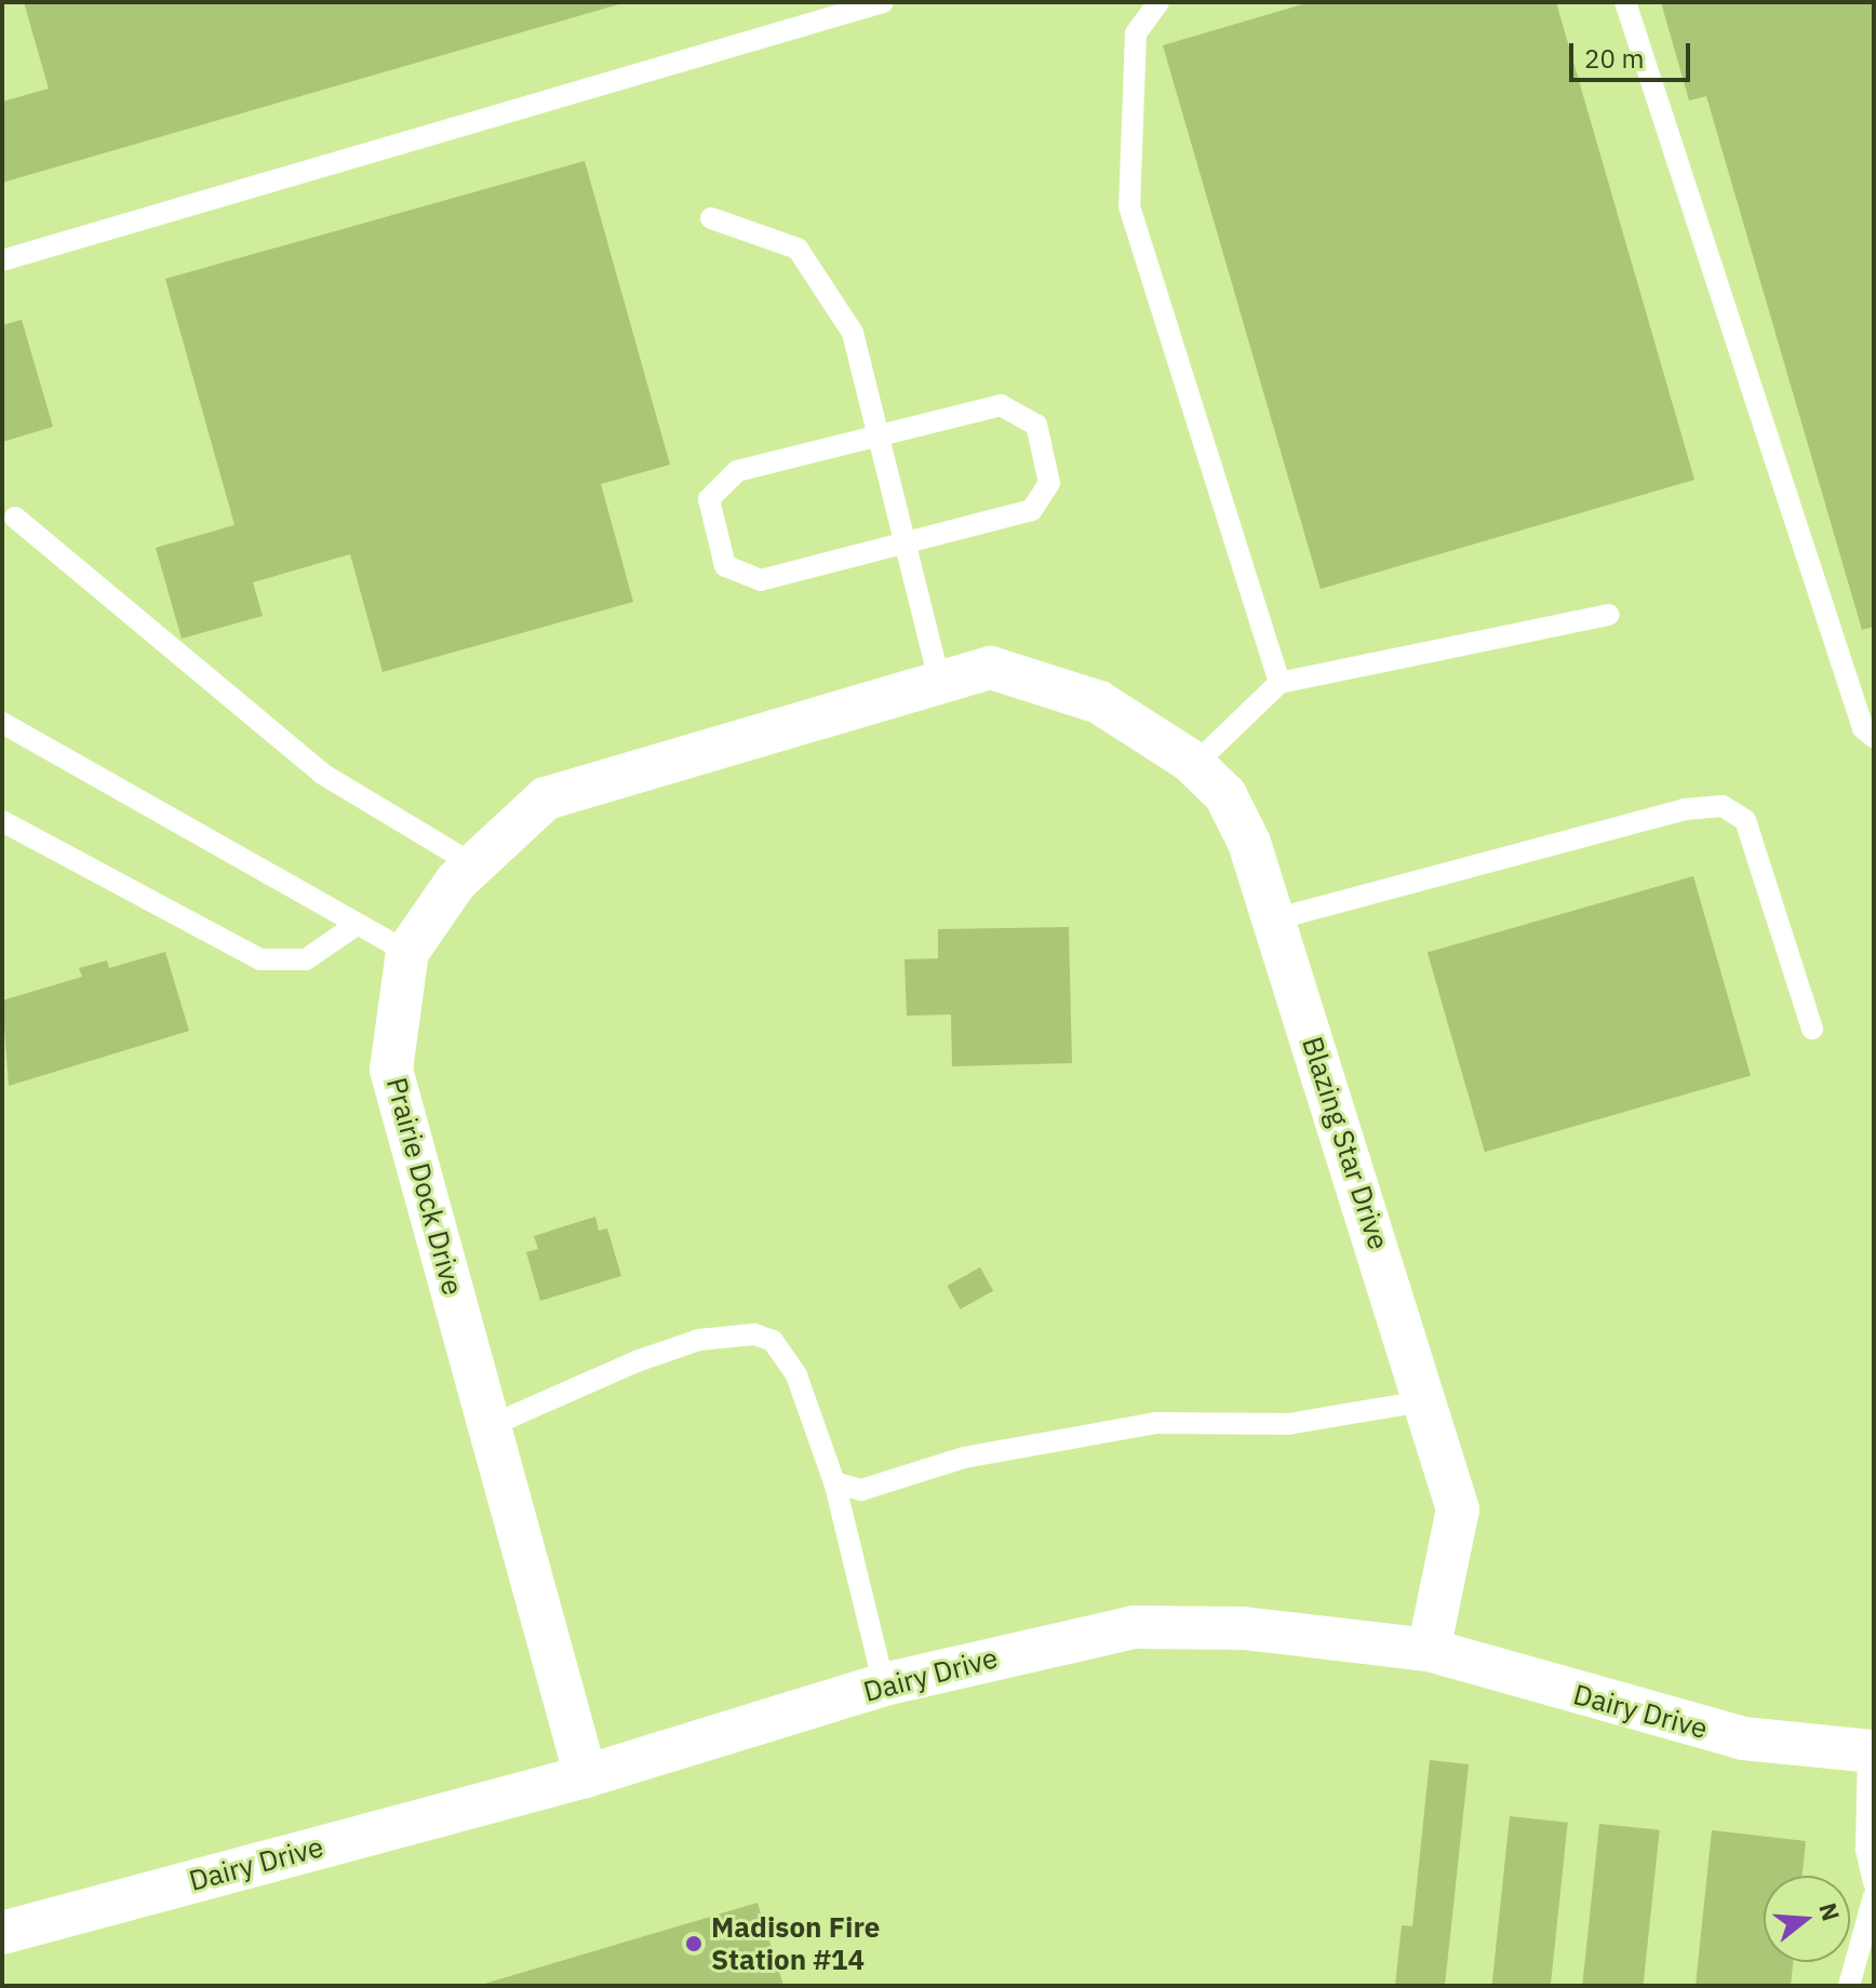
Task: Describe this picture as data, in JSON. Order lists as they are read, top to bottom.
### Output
{
  "streets": {
    "street": ["Blazing Star Drive", "Prairie Dock Drive", "Dairy Drive"]
  },
  "crossings": [
    ["Blazing Star Drive", "Prairie Dock Drive"],
    ["Blazing Star Drive", "Dairy Drive"],
    ["Prairie Dock Drive", "Dairy Drive"]
  ],
  "places": ["Madison Fire Station #14"],
  "scale_bar": "20 m",
  "north": "right"
}
